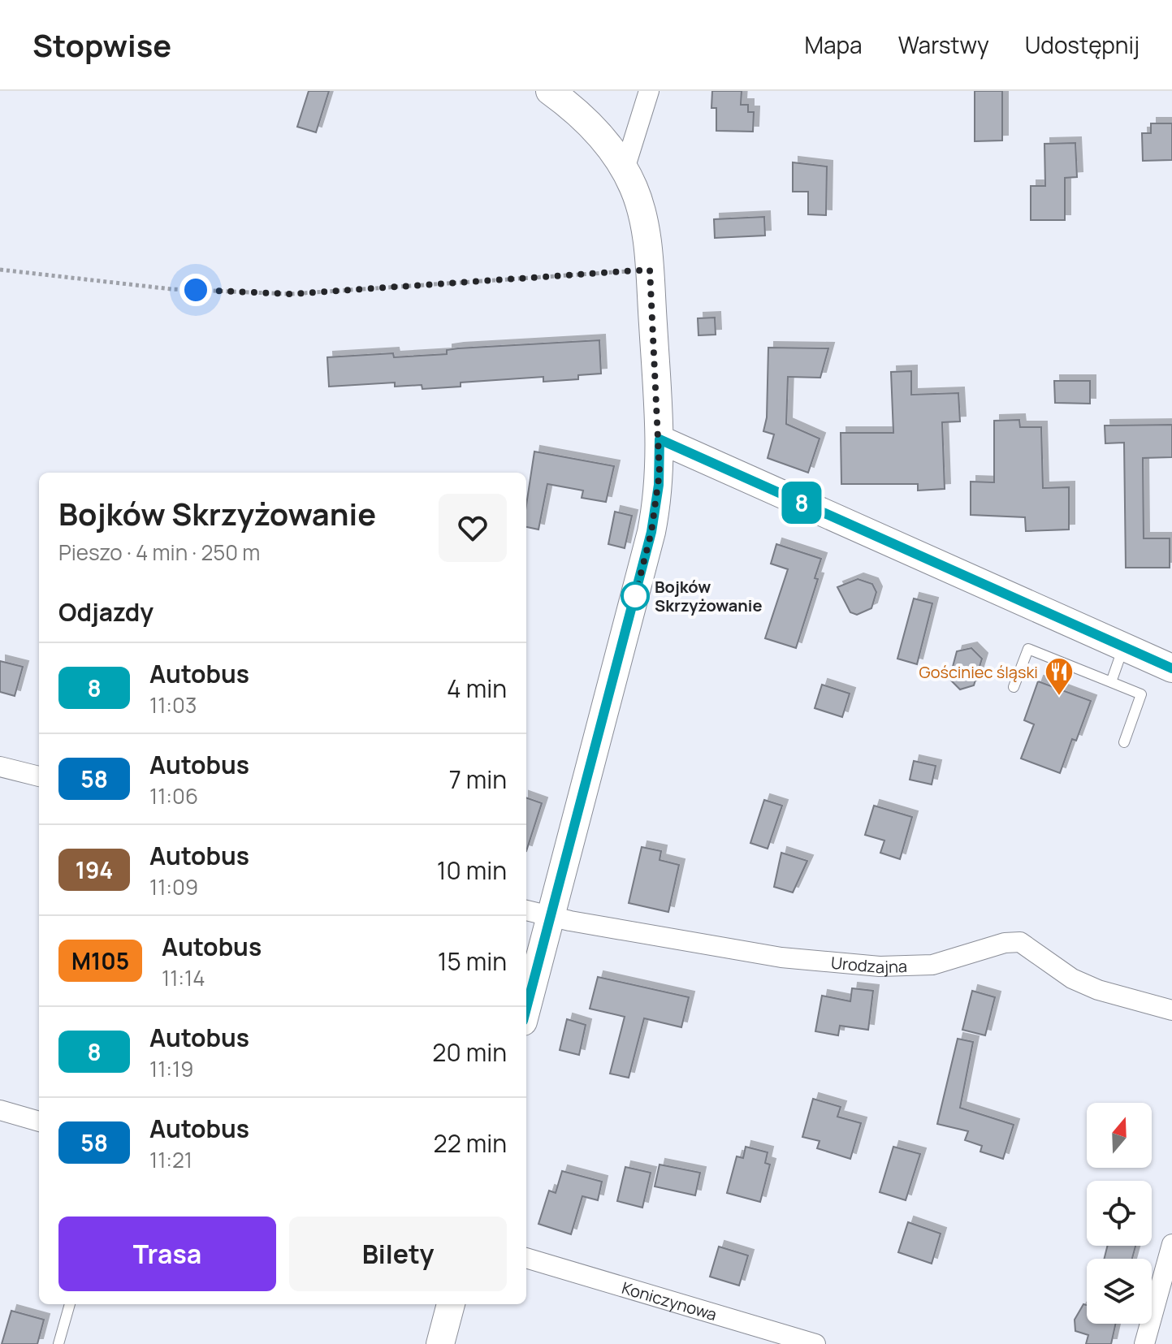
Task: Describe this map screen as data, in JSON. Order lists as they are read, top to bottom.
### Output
{
  "streets": {
    "street": ["Urodzajna", "Koniczynowa"]
  },
  "places": {
    "other": ["Bojków Skrzyżowanie"],
    "restaurant": ["Gościniec śląski"]
  },
  "lines": ["bus line 8"],
  "north": "top",
  "page": {
    "header": "Stopwise",
    "nav": ["Mapa", "Warstwy", "Udostępnij"],
    "on_map": "8",
    "heading": [
      ["Bojków Skrzyżowanie", "Pieszo · 4 min · 250 m"],
      "Odjazdy"
    ],
    "list": [
      {
        "mark": "8",
        "name": "Autobus",
        "note": "11:03",
        "value": "4 min"
      },
      {
        "mark": "58",
        "name": "Autobus",
        "note": "11:06",
        "value": "7 min"
      },
      {
        "mark": "194",
        "name": "Autobus",
        "note": "11:09",
        "value": "10 min"
      },
      {
        "mark": "M105",
        "name": "Autobus",
        "note": "11:14",
        "value": "15 min"
      },
      {
        "mark": "8",
        "name": "Autobus",
        "note": "11:19",
        "value": "20 min"
      },
      {
        "mark": "58",
        "name": "Autobus",
        "note": "11:21",
        "value": "22 min"
      }
    ],
    "buttons": ["Trasa", "Bilety"]
  }
}
